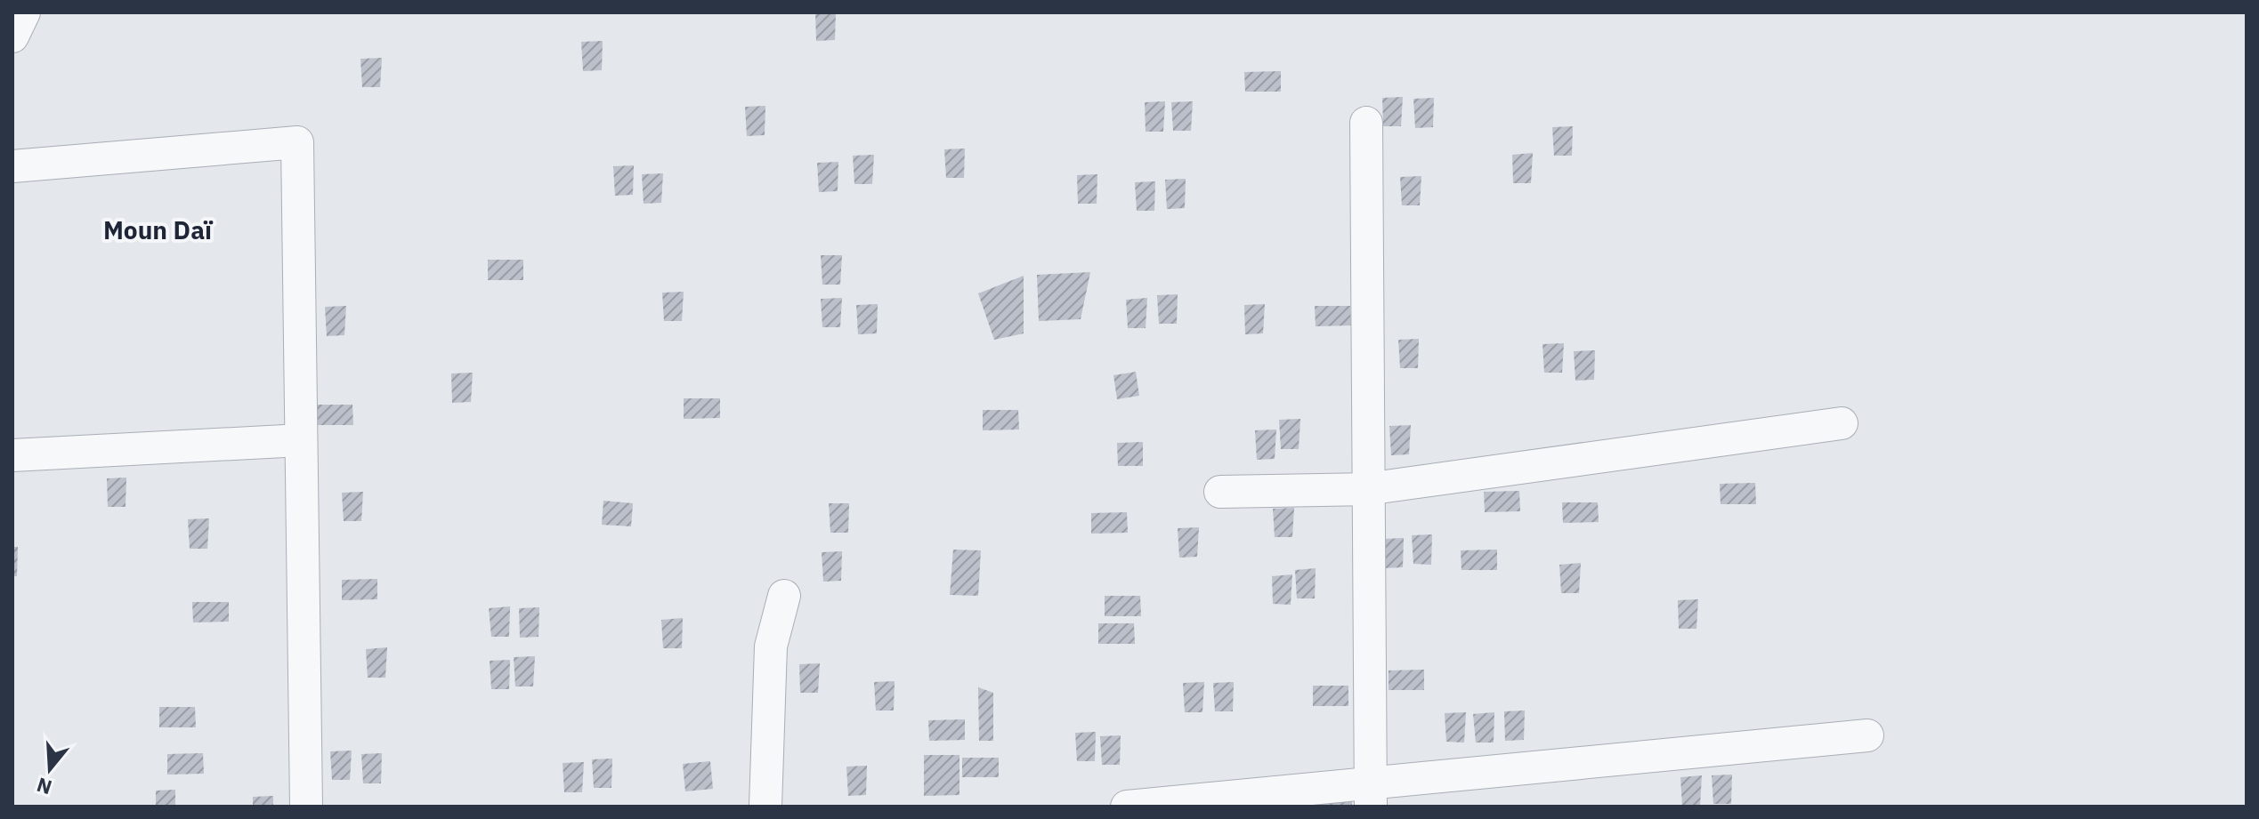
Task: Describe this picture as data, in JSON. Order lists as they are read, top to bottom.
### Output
{
  "districts": ["Moun Daï"],
  "north": "bottom"
}
